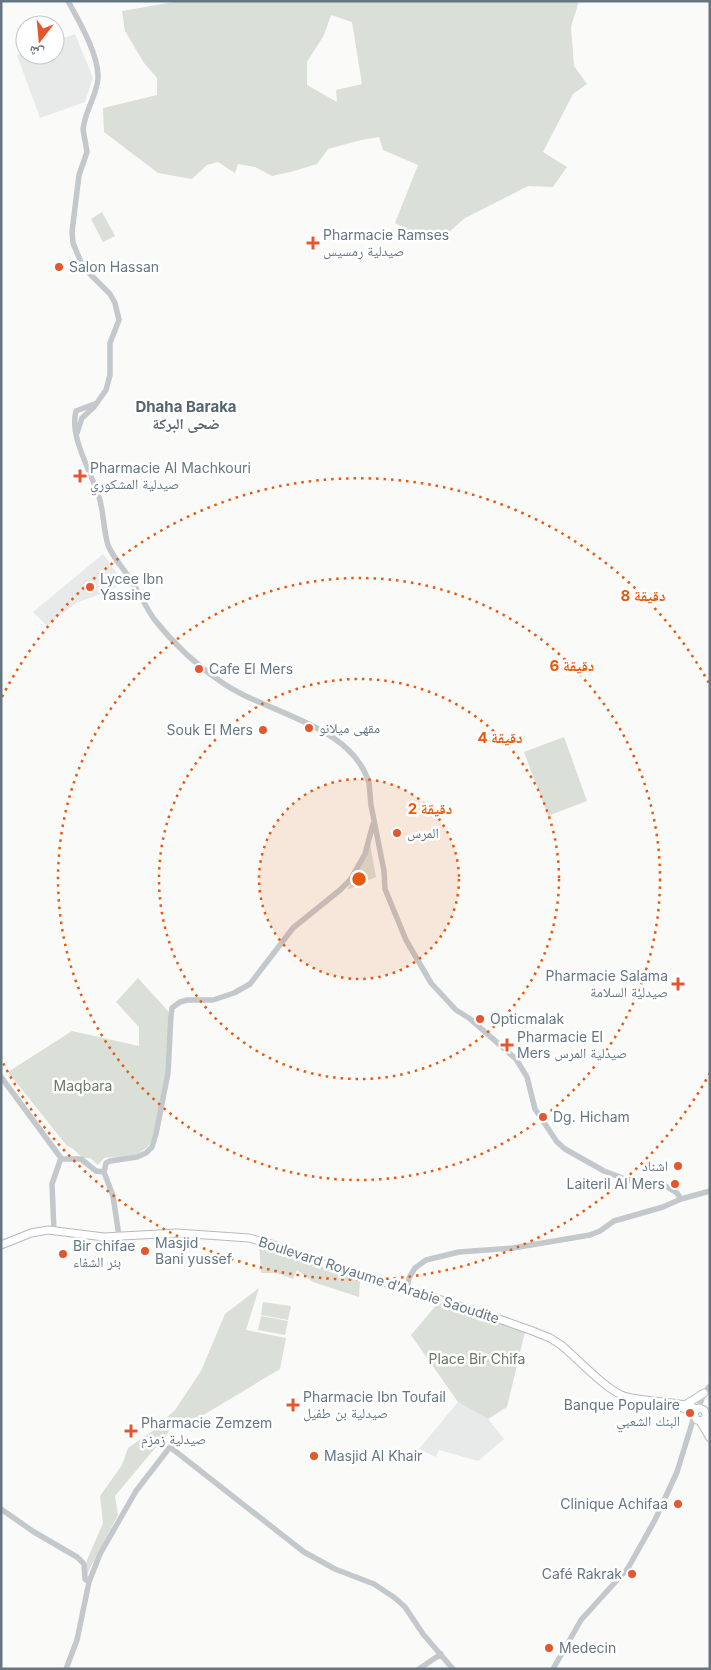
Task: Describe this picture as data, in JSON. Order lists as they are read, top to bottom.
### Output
{
  "streets": {
    "main road": ["Boulevard Royaume d'Arabie Saoudite"]
  },
  "districts": ["Dhaha Baraka ضحى البركة"],
  "parks": ["Maqbara", "Place Bir Chifa"],
  "places": {
    "health": [
      "Pharmacie Ramses صيدلية رمسيس",
      "Pharmacie Al Machkouri صيدلية المشكوري",
      "Pharmacie Salama صيدلية السلامة",
      "Pharmacie El Mers صيدلية المرس",
      "Pharmacie Ibn Toufail صيدلية بن طفيل",
      "Pharmacie Zemzem صيدلية زمزم"
    ],
    "other": [
      "Salon Hassan",
      "Lycee Ibn Yassine",
      "Cafe El Mers",
      "مقهى ميلانو",
      "Souk El Mers",
      "المرس",
      "Opticmalak",
      "Dg. Hicham",
      "اشناد",
      "Laiteril Al Mers",
      "Masjid Bani yussef",
      "Bir chifae بئر الشفاء",
      "Banque Populaire البنك الشعبي",
      "Masjid Al Khair",
      "Clinique Achifaa",
      "Café Rakrak",
      "Medecin"
    ]
  },
  "north": "bottom",
  "rings": [
    "8 دقيقة",
    "6 دقيقة",
    "4 دقيقة",
    "2 دقيقة"
  ]
}
